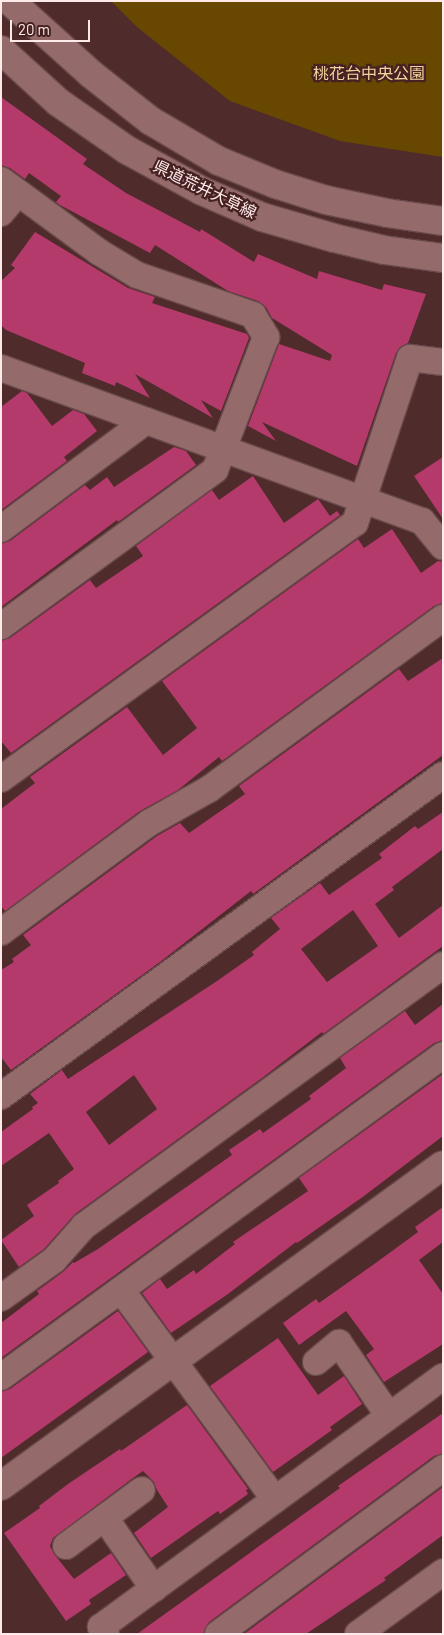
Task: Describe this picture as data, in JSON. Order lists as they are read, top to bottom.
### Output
{
  "streets": {
    "main road": ["県道荒井大草線"]
  },
  "parks": ["桃花台中央公園"],
  "scale_bar": "20 m"
}
